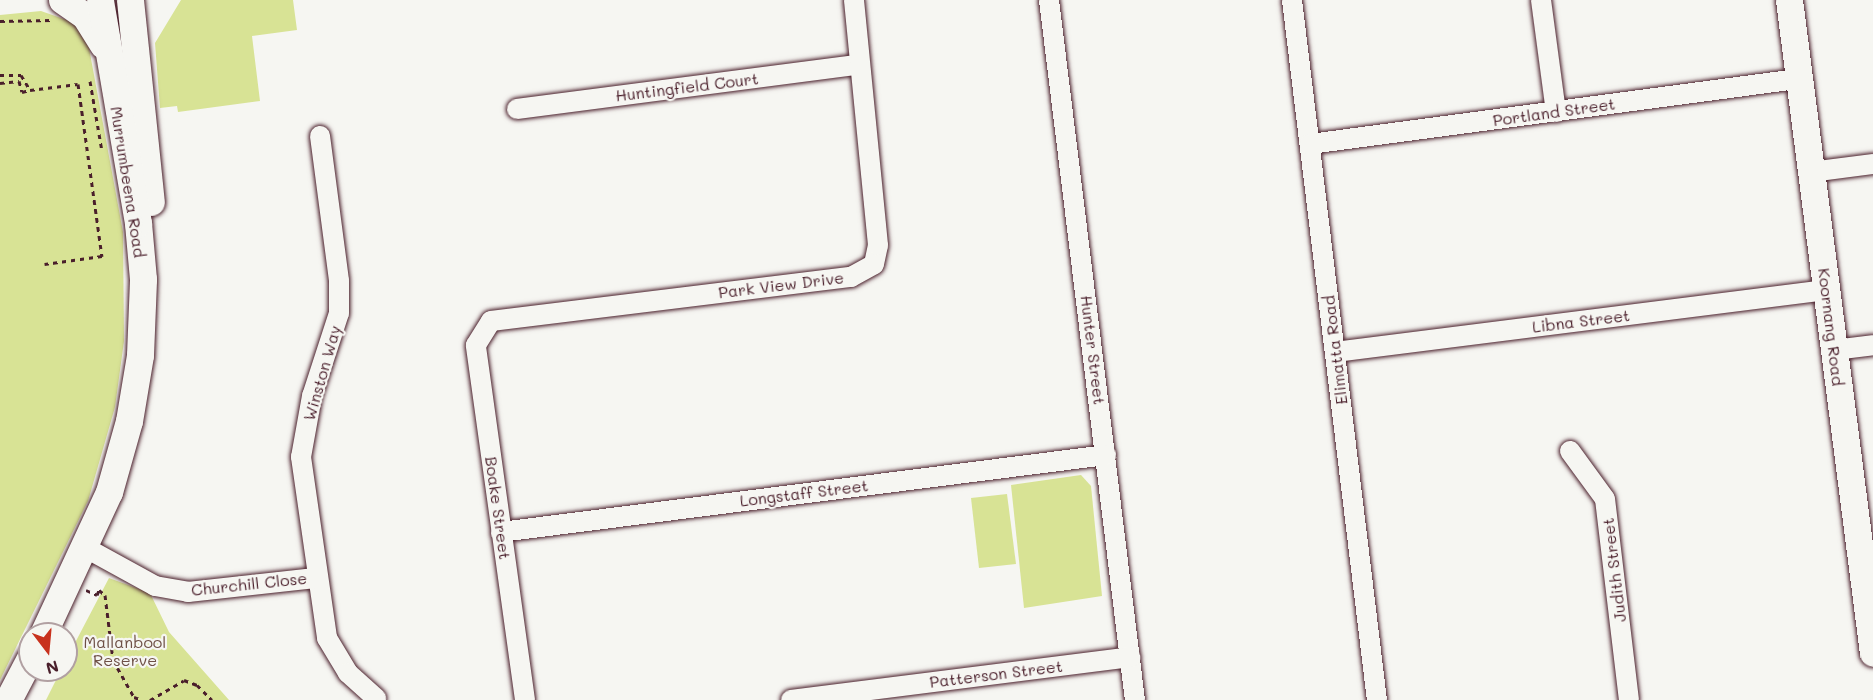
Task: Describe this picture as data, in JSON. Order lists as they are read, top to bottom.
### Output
{
  "streets": {
    "main road": ["Murrumbeena Road", "Koornang Road"],
    "street": [
      "Huntingfield Court",
      "Portland Street",
      "Park View Drive",
      "Libna Street",
      "Hunter Street",
      "Elimatta Road",
      "Winston Way",
      "Longstaff Street",
      "Boake Street",
      "Judith Street",
      "Churchill Close",
      "Patterson Street"
    ]
  },
  "crossings": [
    ["Huntingfield Court", "Park View Drive"],
    ["Portland Street", "Koornang Road"],
    ["Portland Street", "Elimatta Road"],
    ["Murrumbeena Road", "Churchill Close"],
    ["Park View Drive", "Boake Street"],
    ["Libna Street", "Koornang Road"],
    ["Libna Street", "Elimatta Road"],
    ["Hunter Street", "Longstaff Street"],
    ["Hunter Street", "Patterson Street"],
    ["Winston Way", "Churchill Close"],
    ["Longstaff Street", "Boake Street"]
  ],
  "parks": ["Mallanbool Reserve"],
  "north": "bottom"
}
